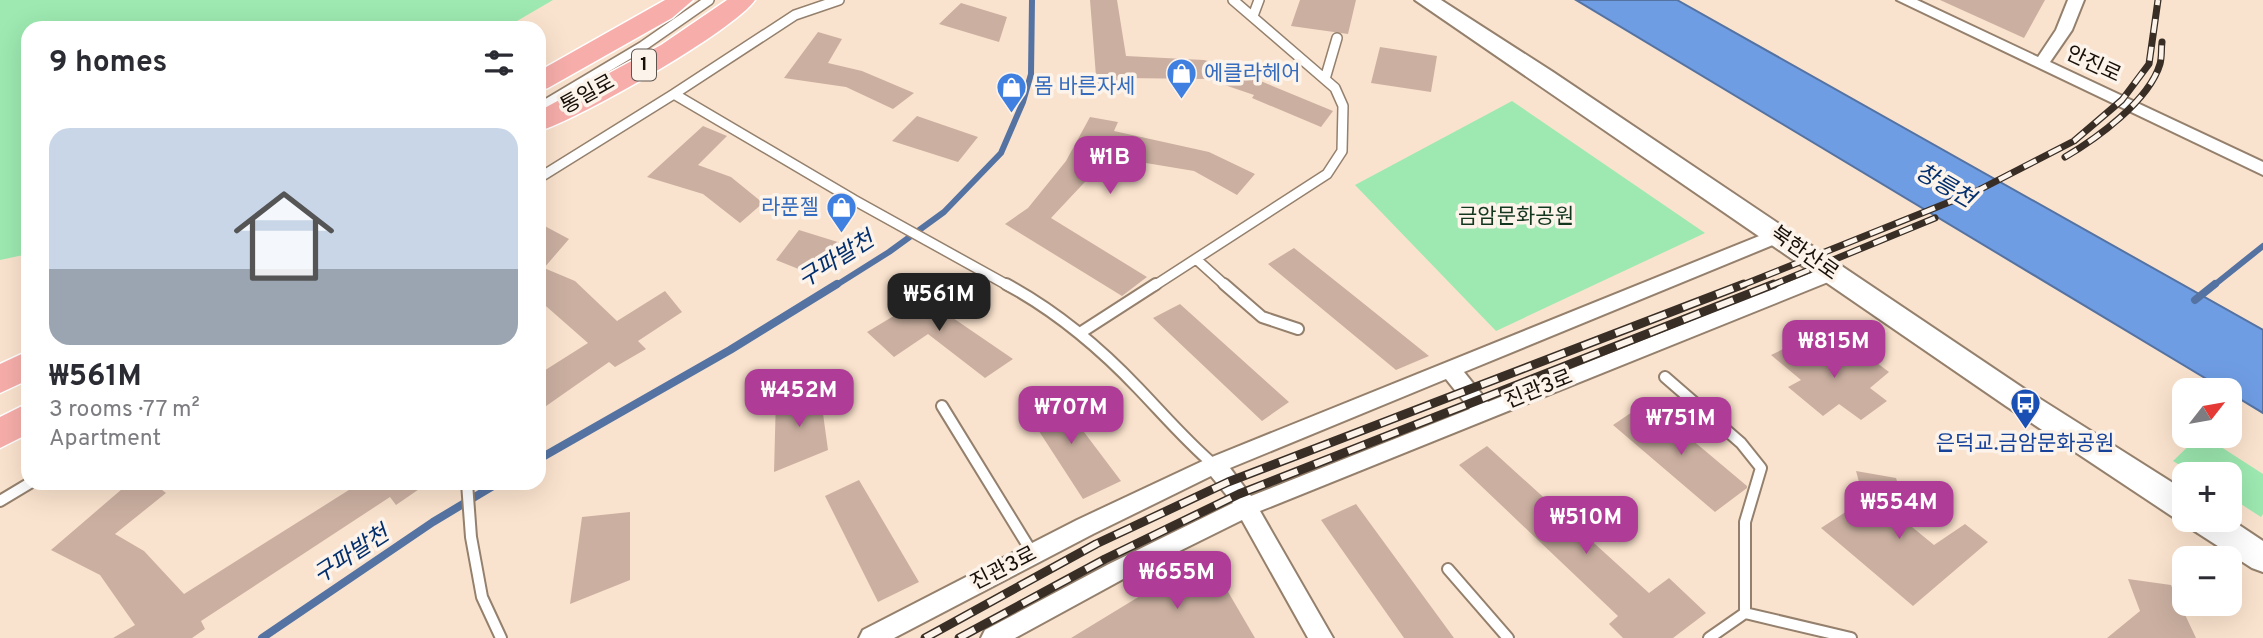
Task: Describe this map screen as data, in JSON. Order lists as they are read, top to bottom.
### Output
{
  "streets": {
    "main road": ["1", "통일로", "북한산로"],
    "street": ["안진로", "진관3로"]
  },
  "crossings": [
    ["북한산로", "진관3로"]
  ],
  "water": ["창릉천", "구파발천"],
  "parks": ["금암문화공원"],
  "places": {
    "shop": ["에클라헤어", "몸 바른자세", "라푼젤"],
    "bus stop": ["은덕교.금암문화공원"]
  },
  "north": "top right",
  "page": {
    "heading": "9 homes",
    "list": [
      {
        "name": "₩561M",
        "note": "3 rooms · 77 m² · Apartment"
      }
    ],
    "price": [
      "₩1B",
      "₩561M",
      "₩815M",
      "₩452M",
      "₩707M",
      "₩751M",
      "₩554M",
      "₩510M",
      "₩655M"
    ],
    "map_buttons": ["+", "−"]
  }
}
